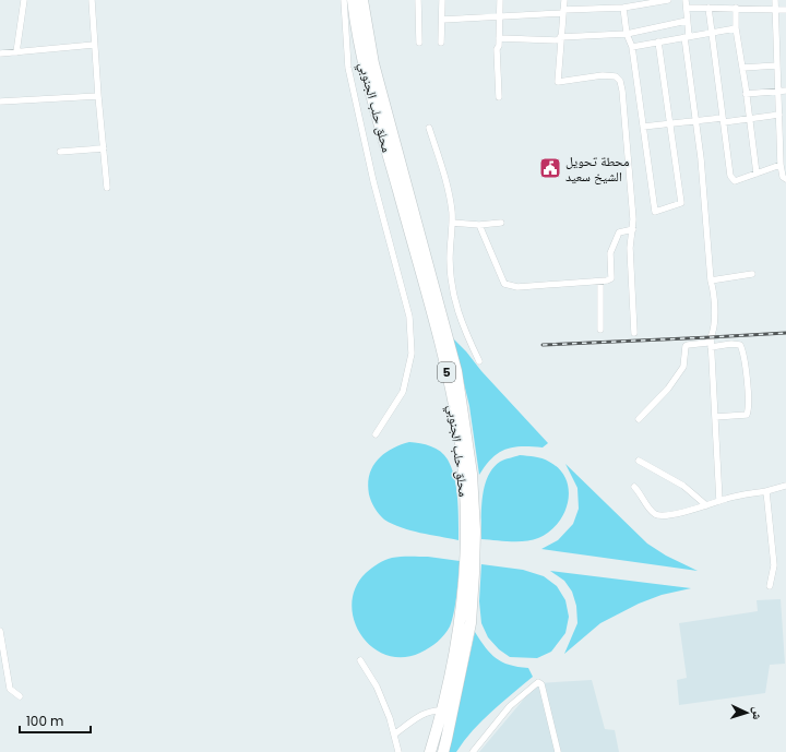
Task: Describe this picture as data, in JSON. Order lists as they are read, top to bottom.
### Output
{
  "streets": {
    "highway": ["محلق حلب الجنوبي", "5"]
  },
  "places": {
    "public building": ["محطة تحويل الشيخ سعيد"]
  },
  "scale_bar": "100 m",
  "north": "right"
}
